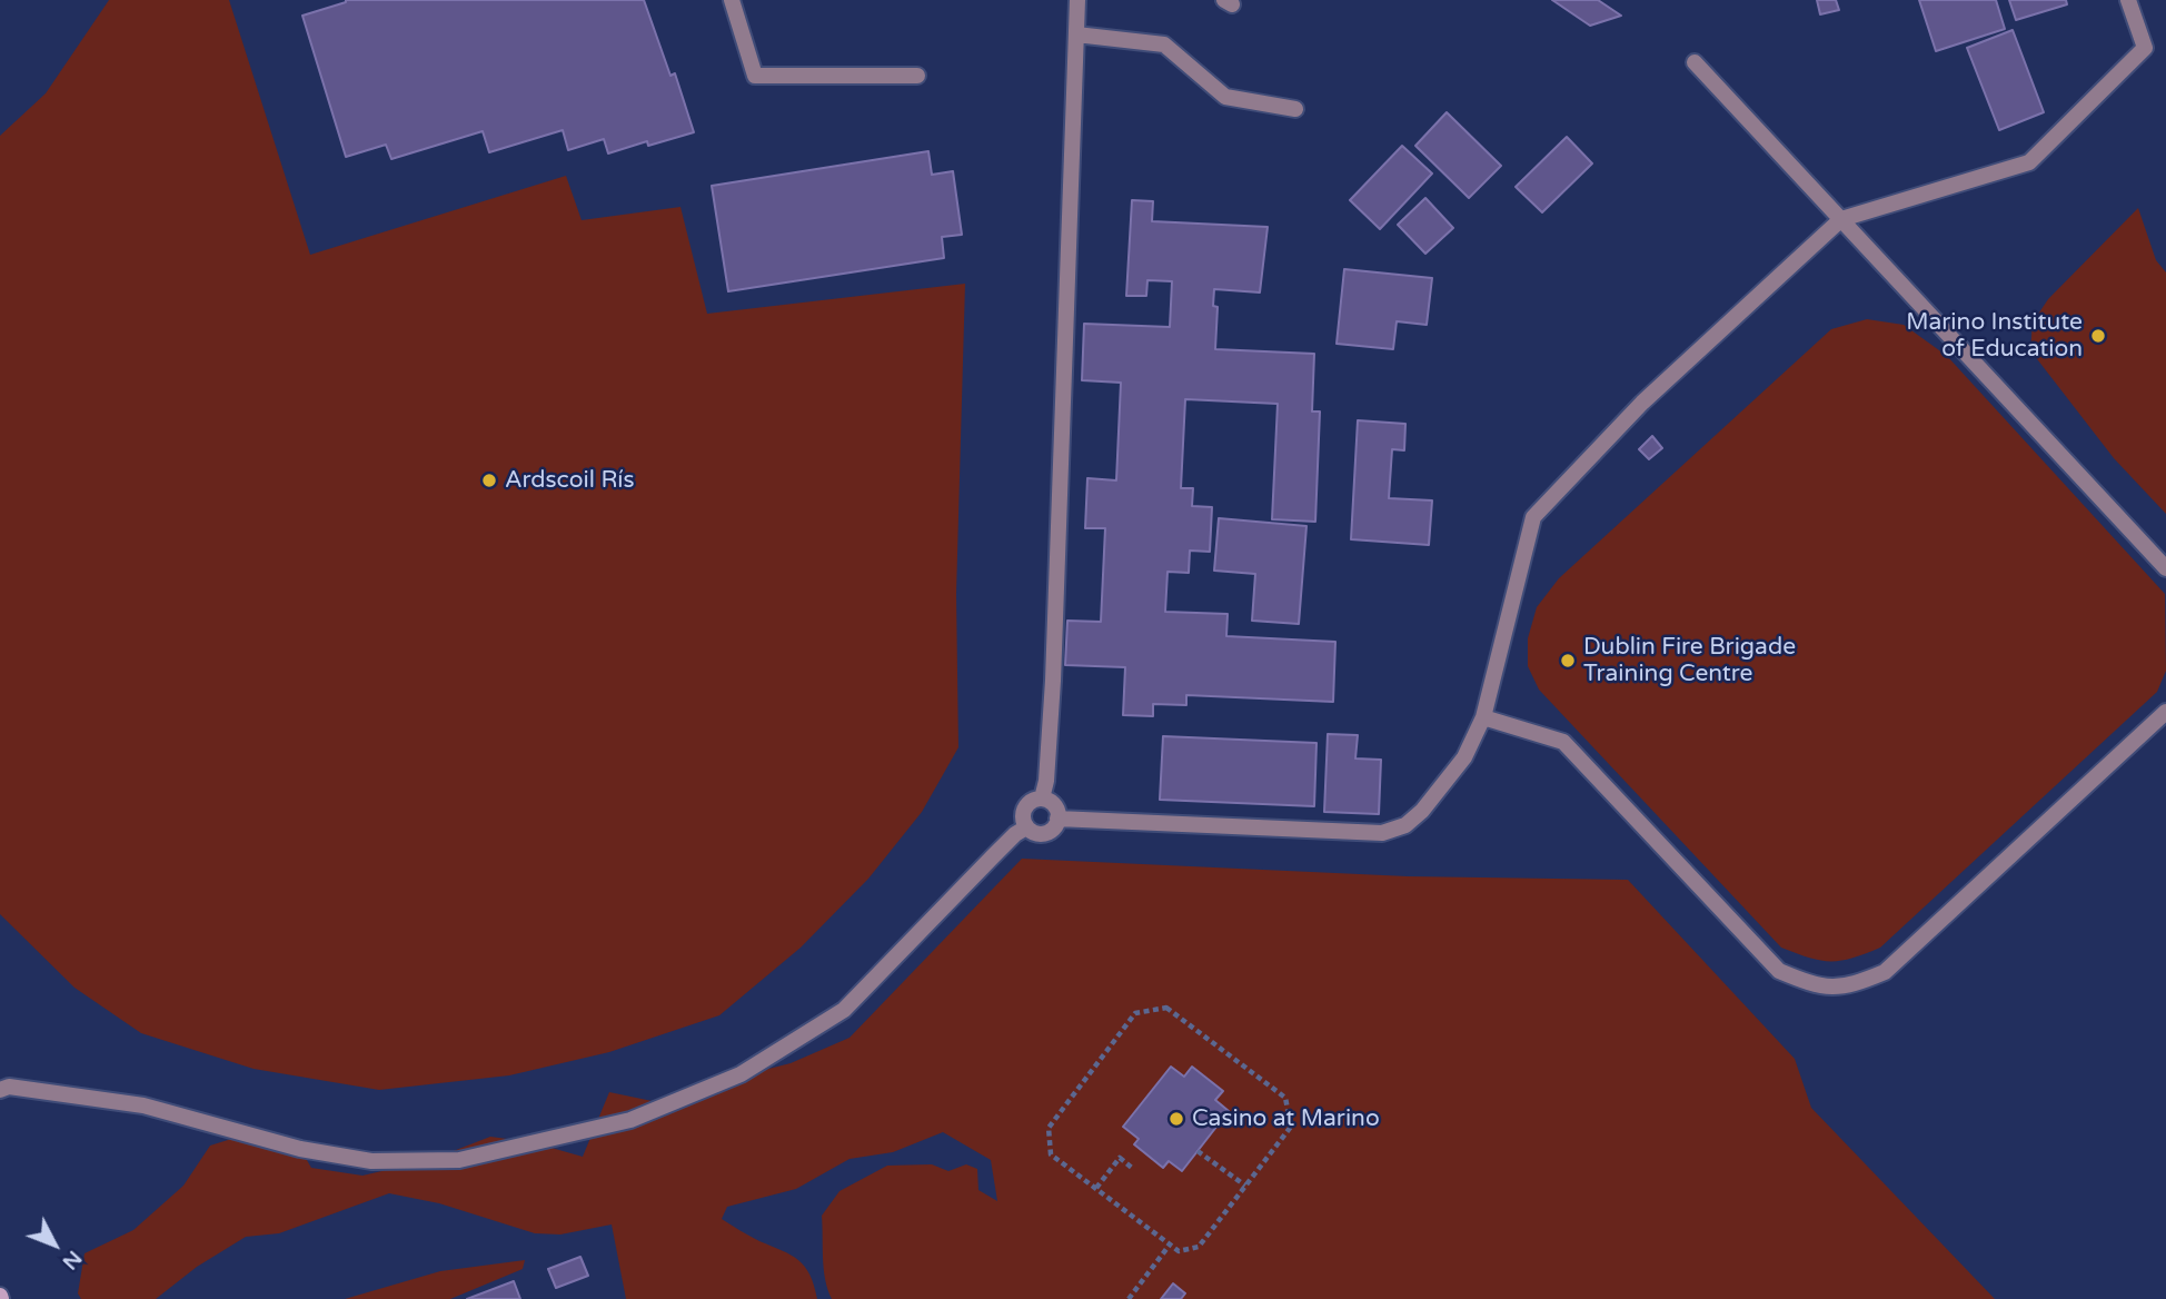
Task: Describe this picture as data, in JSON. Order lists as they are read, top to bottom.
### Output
{
  "places": [
    "Marino Institute of Education",
    "Ardscoil Rís",
    "Dublin Fire Brigade Training Centre",
    "Casino at Marino"
  ],
  "north": "bottom right"
}
